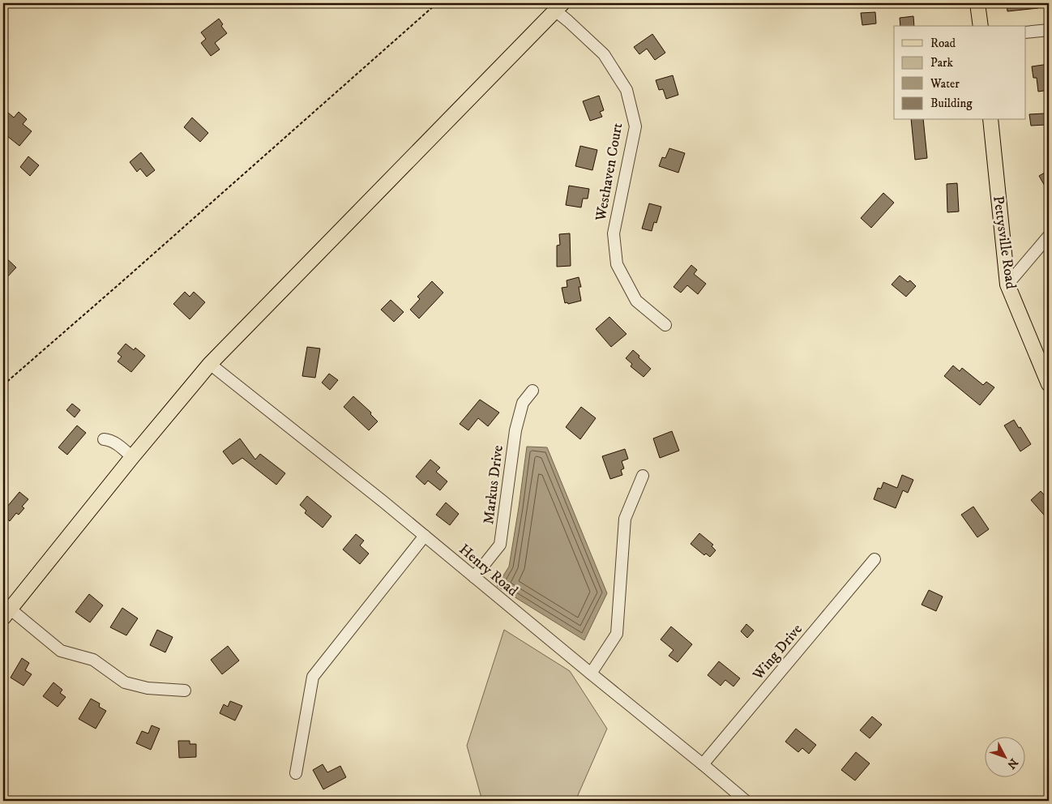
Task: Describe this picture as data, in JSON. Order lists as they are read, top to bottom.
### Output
{
  "streets": {
    "main road": ["Pettysville Road"],
    "street": [
      "Westhaven Court",
      "Markus Drive",
      "Henry Road",
      "Wing Drive"
    ]
  },
  "crossings": [
    ["Markus Drive", "Henry Road"],
    ["Henry Road", "Wing Drive"]
  ],
  "legend": [
    "Road",
    "Park",
    "Water",
    "Building"
  ],
  "north": "bottom right"
}
